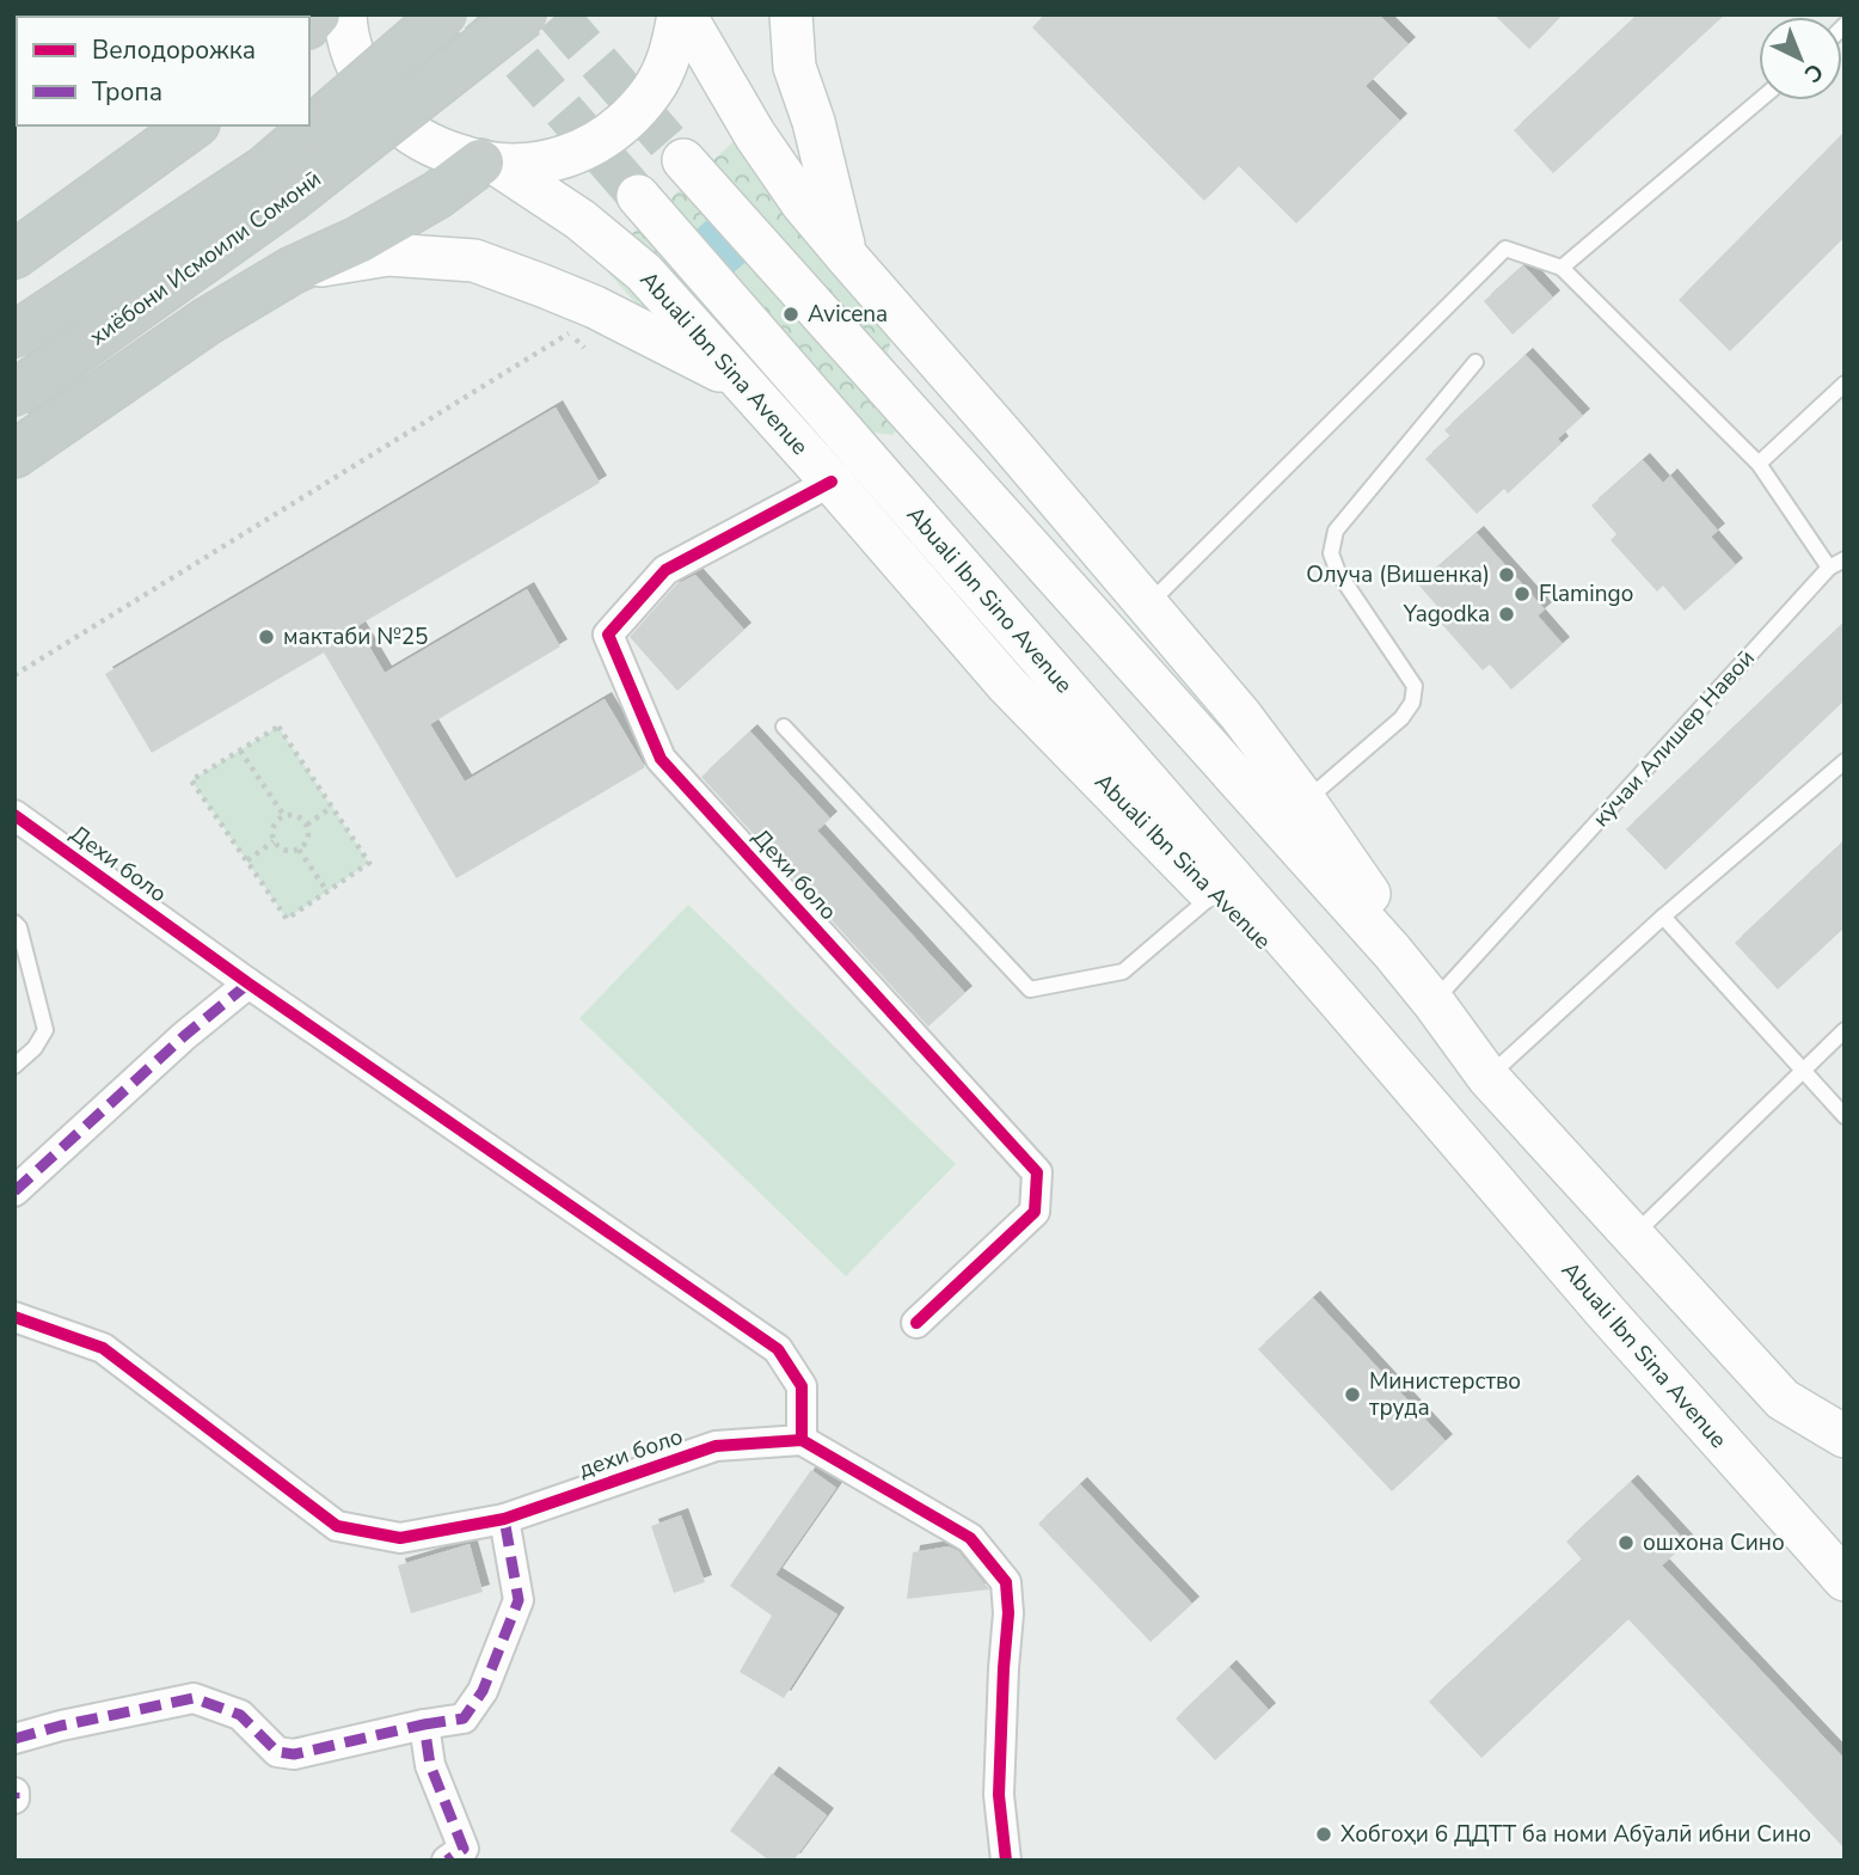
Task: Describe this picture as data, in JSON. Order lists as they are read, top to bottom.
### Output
{
  "streets": {
    "highway": ["хиёбони Исмоили Сомонӣ"],
    "main road": ["Abuali Ibn Sina Avenue", "Abuali Ibn Sino Avenue"],
    "street": ["Дехи боло", "дехи боло"],
    "lane": ["кӯчаи Алишер Навоӣ"]
  },
  "crossings": [
    ["Abuali Ibn Sina Avenue", "Abuali Ibn Sino Avenue"],
    ["Abuali Ibn Sina Avenue", "Дехи боло"],
    ["Дехи боло", "дехи боло"]
  ],
  "places": [
    "Avicena",
    "Олуча (Вишенка)",
    "Flamingo",
    "Yagodka",
    "мактаби №25",
    "Министерство труда",
    "ошхона Сино",
    "Хобгоҳи 6 ДДТТ ба номи Абӯалӣ ибни Сино"
  ],
  "legend": ["Велодорожка", "Тропа"],
  "north": "bottom right"
}
